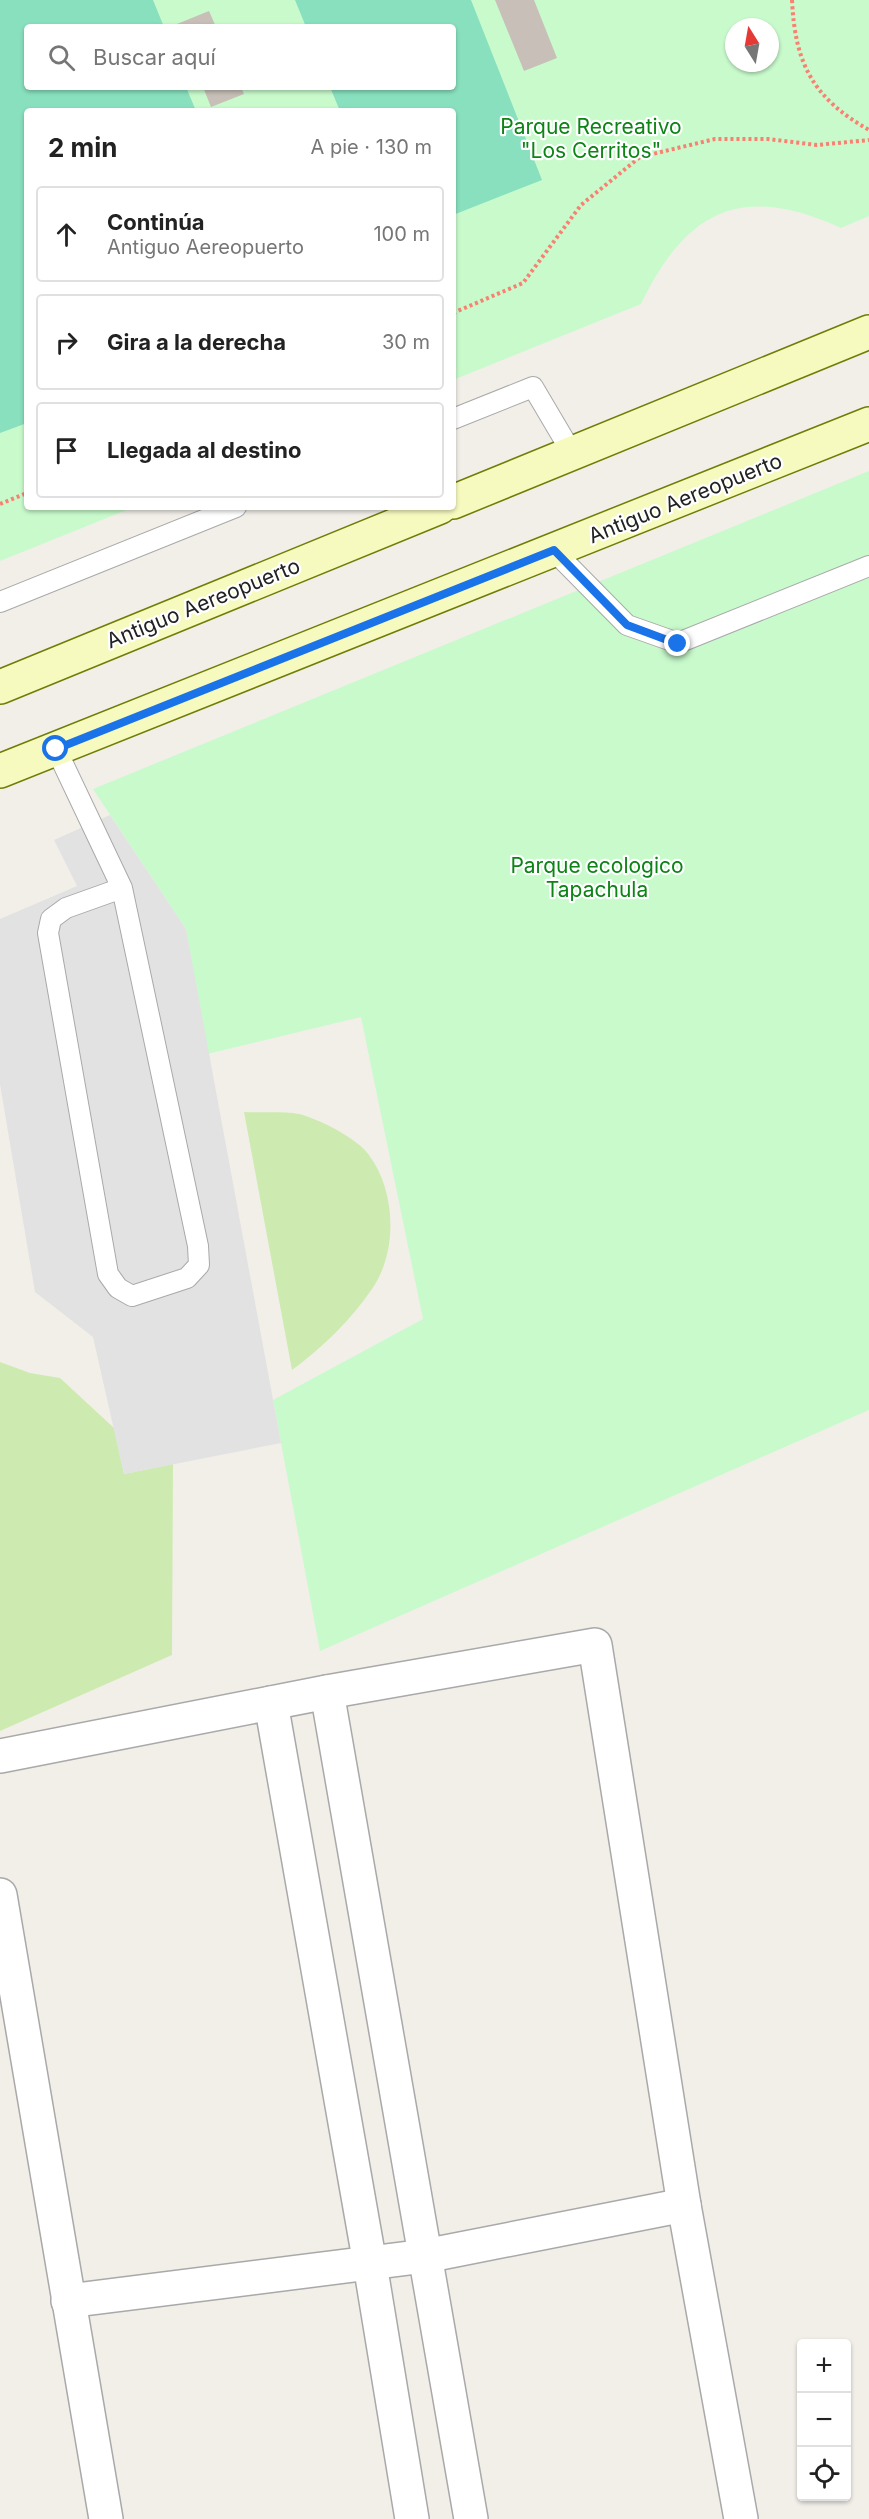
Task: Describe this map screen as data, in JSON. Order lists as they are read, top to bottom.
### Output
{
  "streets": {
    "main road": ["Antiguo Aereopuerto"]
  },
  "parks": ["Parque Recreativo \"Los Cerritos\"", "Parque ecologico Tapachula"],
  "north": "top",
  "page": {
    "search": "Buscar aquí",
    "heading": ["2 min", "A pie · 130 m"],
    "list": [
      ["Continúa", "Antiguo Aereopuerto", "100 m"],
      ["Gira a la derecha", "30 m"],
      "Llegada al destino"
    ],
    "map_buttons": ["+", "−"]
  }
}
